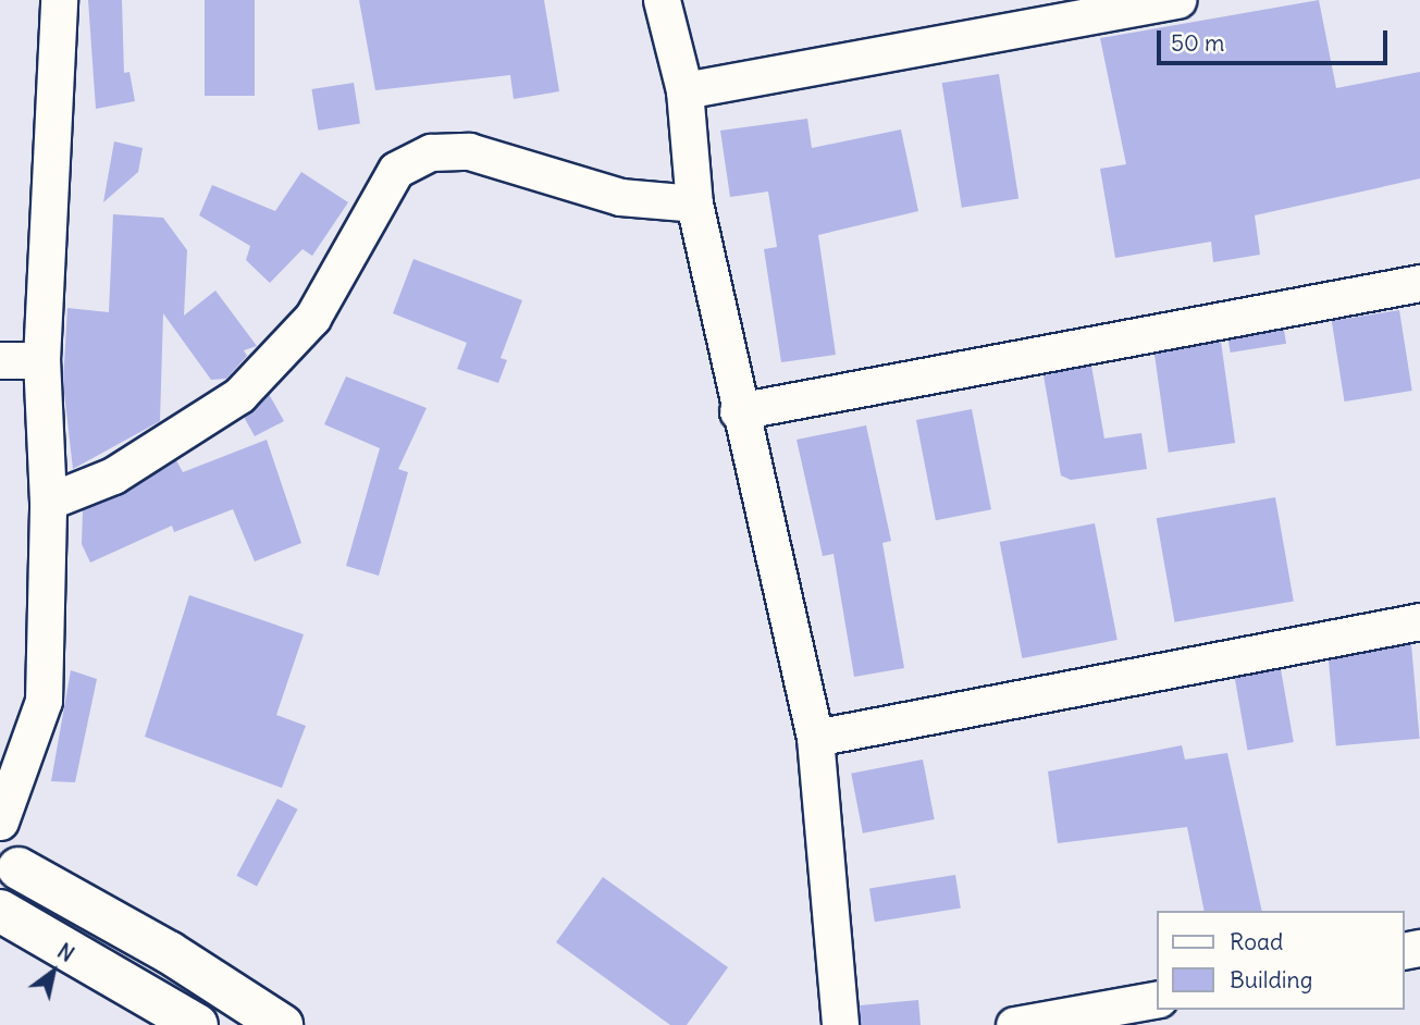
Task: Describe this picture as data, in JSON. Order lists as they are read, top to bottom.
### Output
{
  "legend": ["Road", "Building"],
  "scale_bar": "50 m",
  "north": "top right"
}
